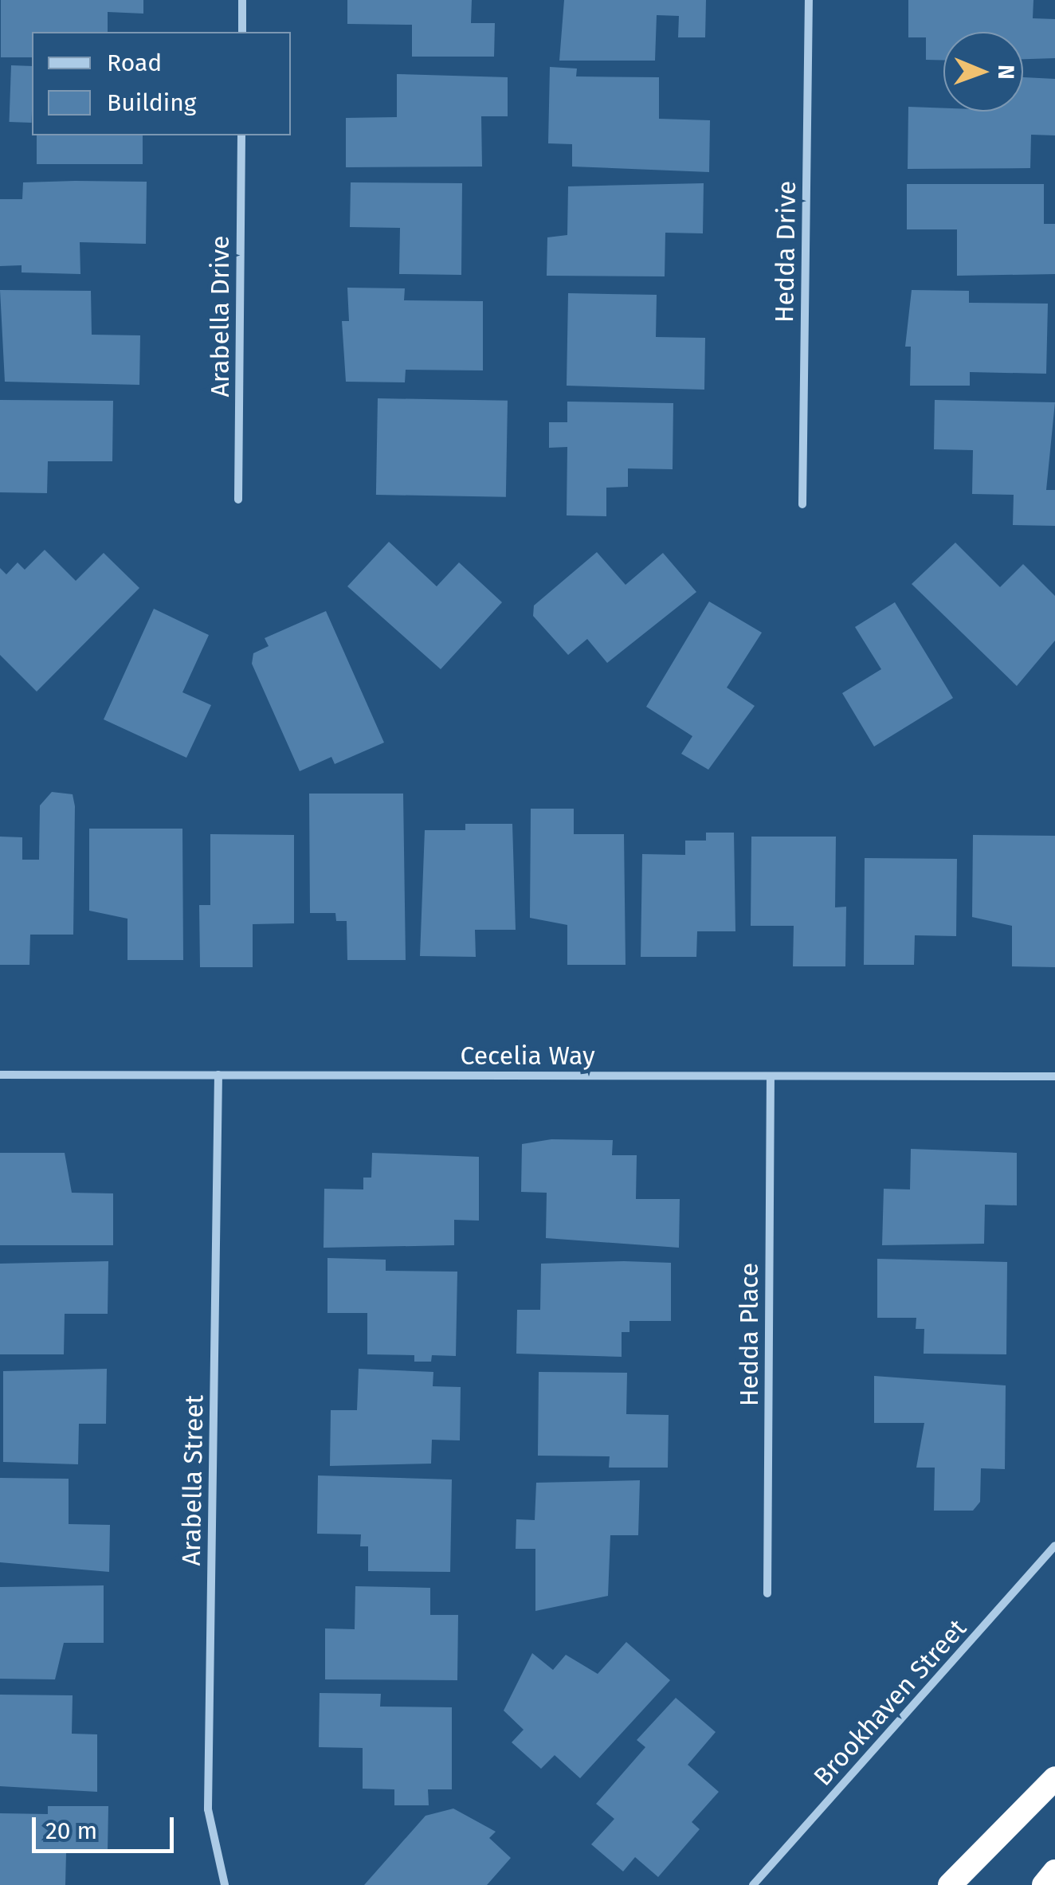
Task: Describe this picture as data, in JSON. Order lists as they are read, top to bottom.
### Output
{
  "streets": {
    "street": [
      "Hedda Drive",
      "Arabella Drive",
      "Cecelia Way",
      "Hedda Place",
      "Arabella Street",
      "Brookhaven Street"
    ]
  },
  "crossings": [
    ["Cecelia Way", "Hedda Place"],
    ["Cecelia Way", "Arabella Street"]
  ],
  "legend": ["Road", "Building"],
  "scale_bar": "20 m",
  "north": "right"
}
